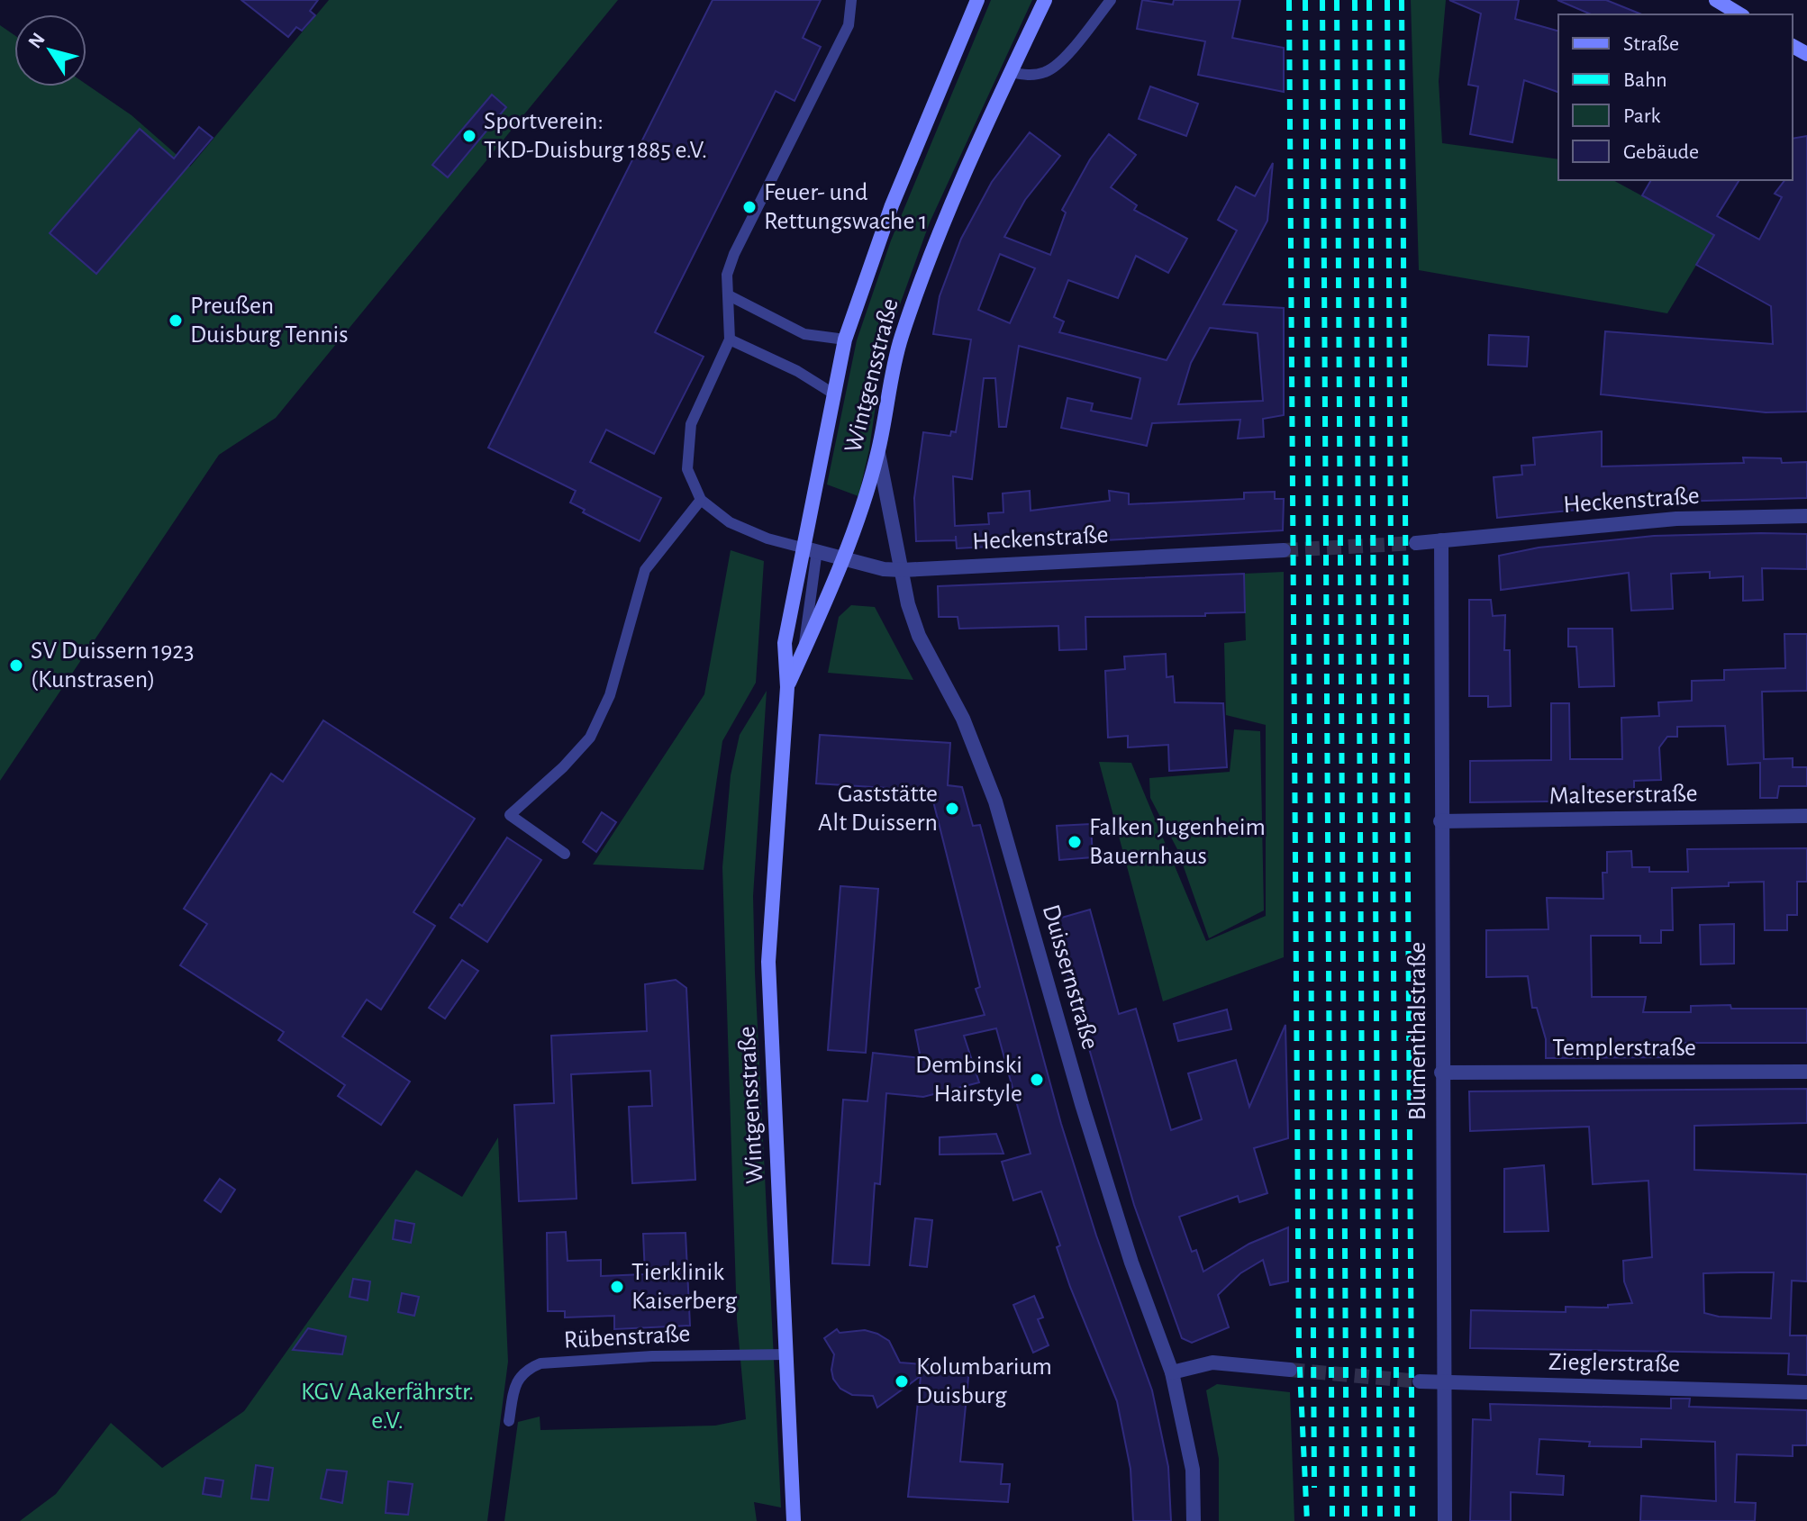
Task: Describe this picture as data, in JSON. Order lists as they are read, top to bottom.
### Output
{
  "streets": {
    "main road": ["Wintgensstraße"],
    "street": [
      "Heckenstraße",
      "Malteserstraße",
      "Duissernstraße",
      "Blumenthalstraße",
      "Templerstraße",
      "Zieglerstraße"
    ],
    "lane": ["Rübenstraße"]
  },
  "crossings": [
    ["Wintgensstraße", "Heckenstraße"],
    ["Wintgensstraße", "Duissernstraße"],
    ["Wintgensstraße", "Rübenstraße"],
    ["Heckenstraße", "Duissernstraße"],
    ["Heckenstraße", "Blumenthalstraße"],
    ["Malteserstraße", "Blumenthalstraße"],
    ["Blumenthalstraße", "Templerstraße"],
    ["Blumenthalstraße", "Zieglerstraße"]
  ],
  "parks": ["KGV Aakerfährstr. e.V."],
  "places": [
    "Sportverein: TKD-Duisburg 1885 e.V.",
    "Feuer- und Rettungswache 1",
    "Preußen Duisburg Tennis",
    "SV Duissern 1923 (Kunstrasen)",
    "Gaststätte Alt Duissern",
    "Falken Jugenheim Bauernhaus",
    "Dembinski Hairstyle",
    "Tierklinik Kaiserberg",
    "Kolumbarium Duisburg"
  ],
  "legend": [
    "Straße",
    "Bahn",
    "Park",
    "Gebäude"
  ],
  "north": "top left"
}
